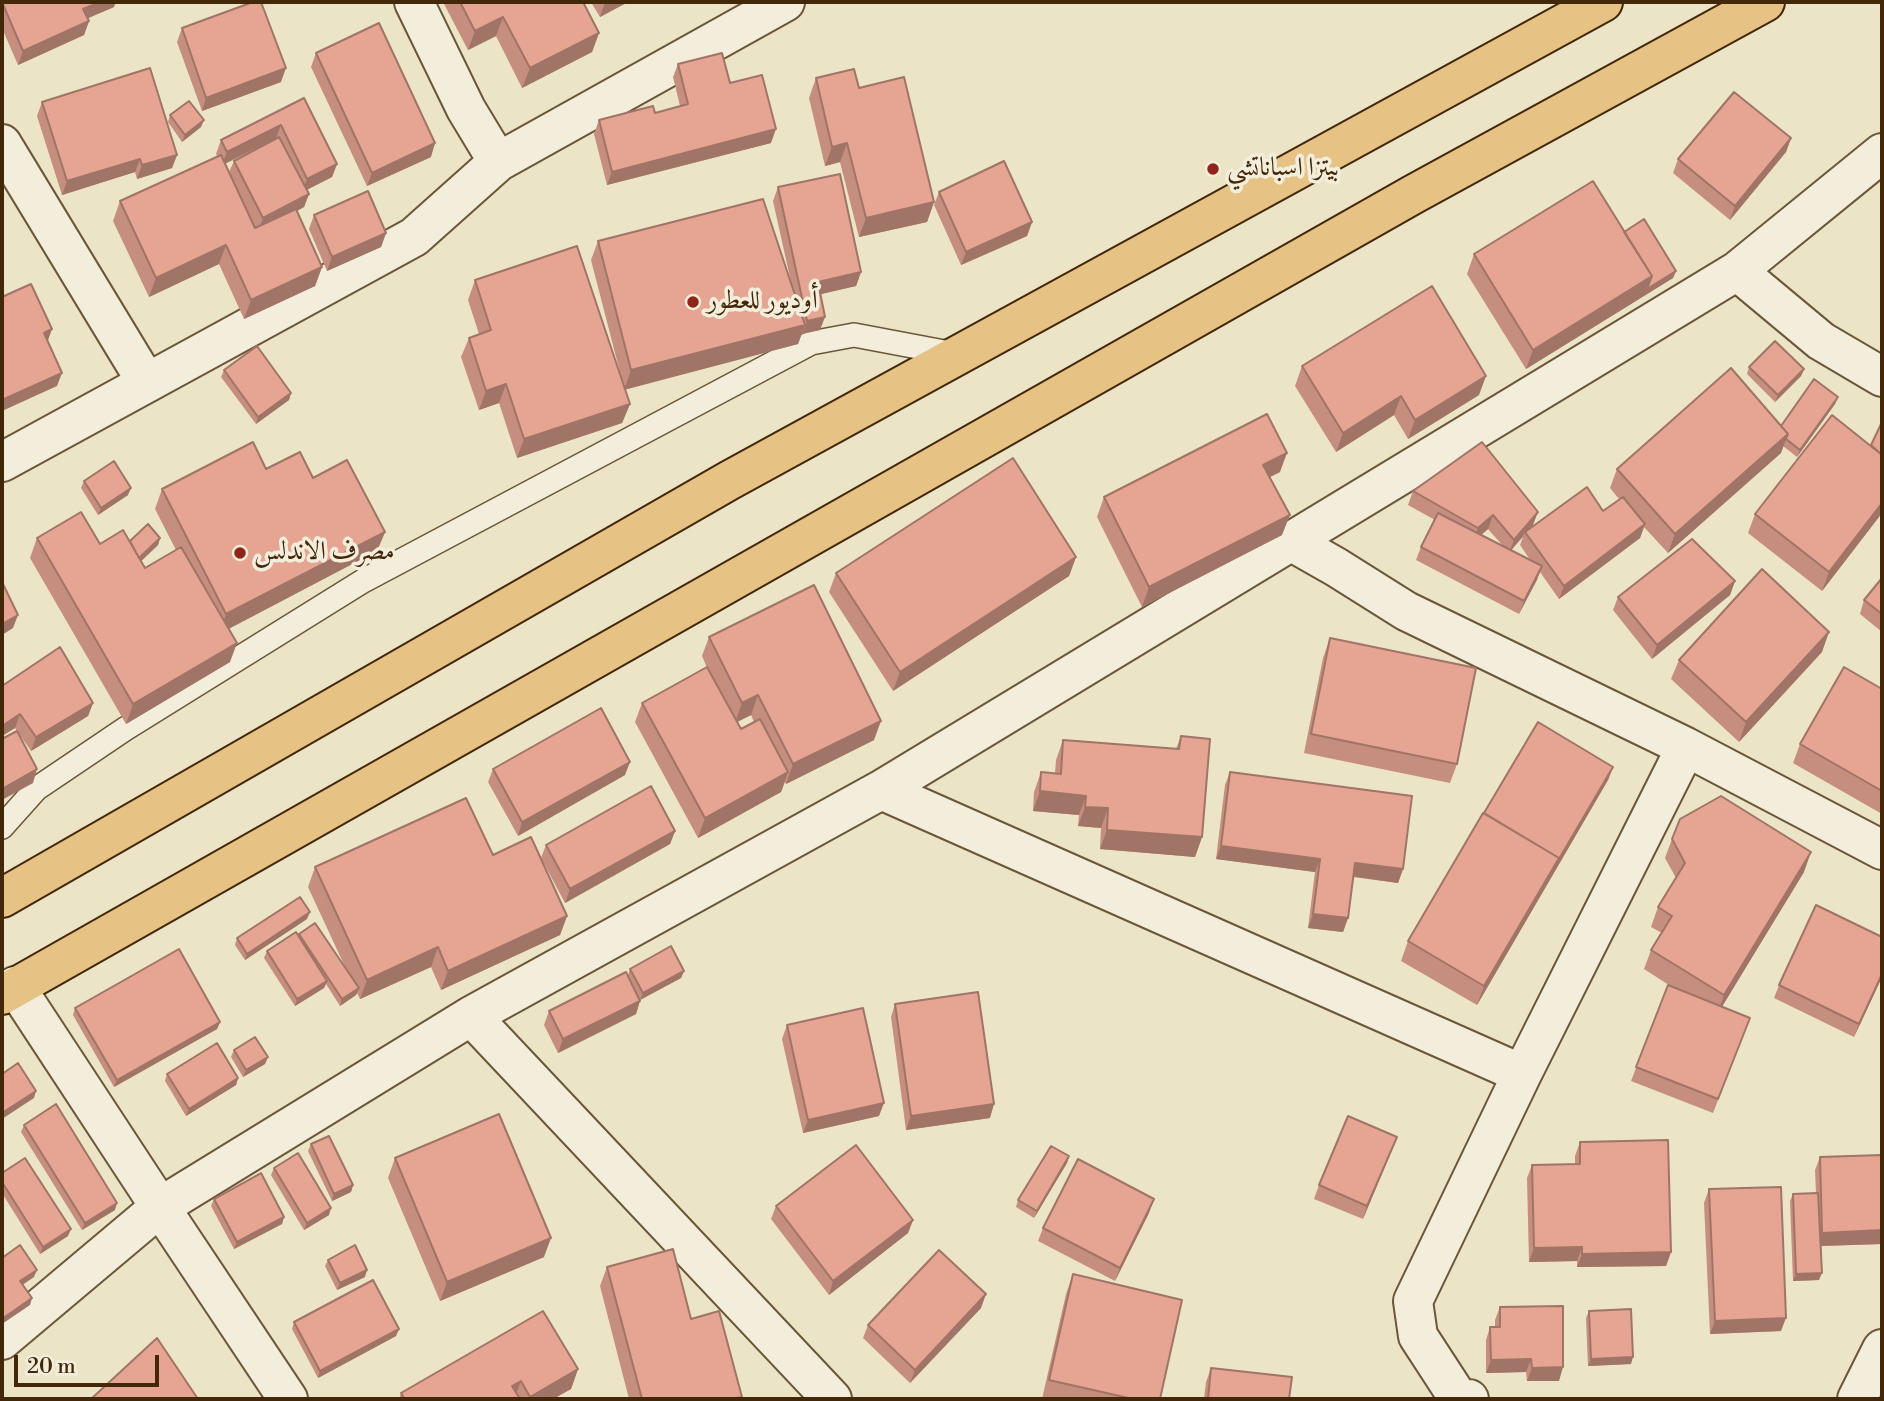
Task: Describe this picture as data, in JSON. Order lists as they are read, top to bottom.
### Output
{
  "places": ["بيتزا اسباناتشي", "أوديور للعطور", "مصرف الاندلس"],
  "scale_bar": "20 m"
}
